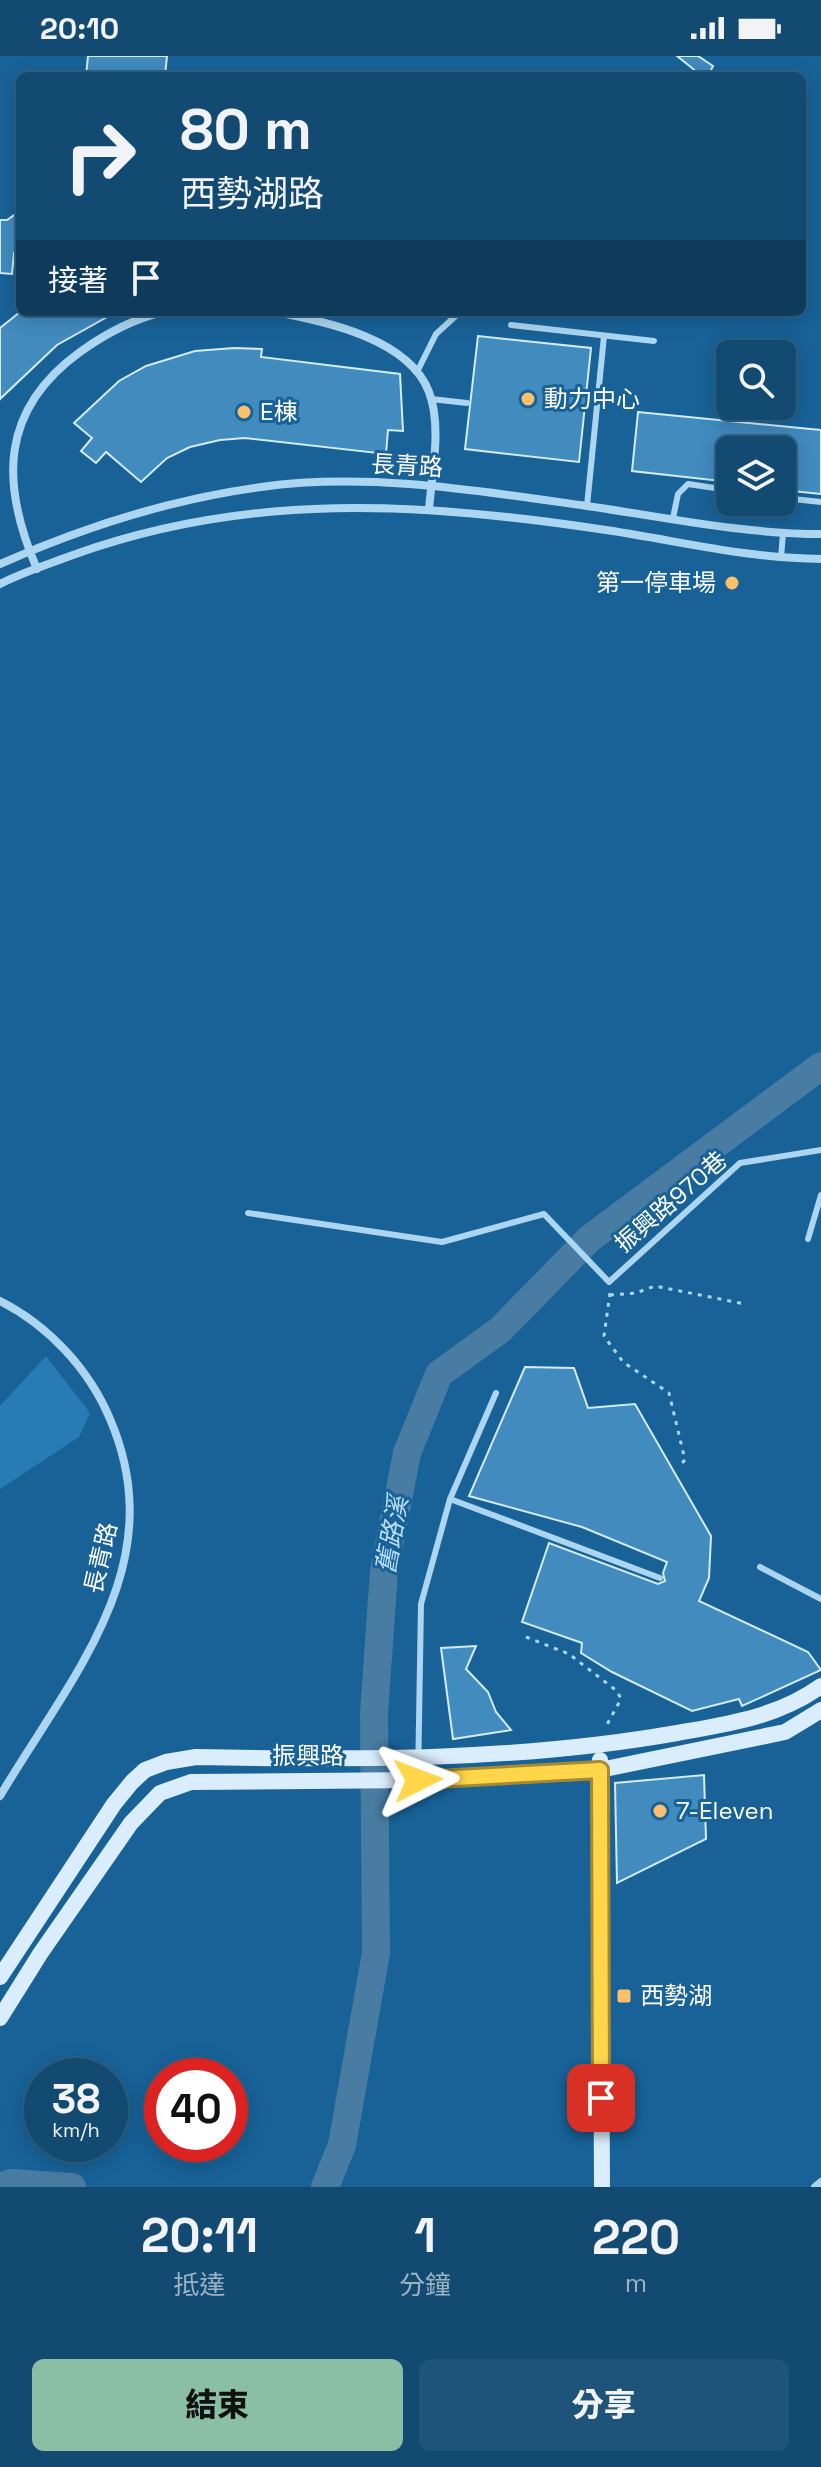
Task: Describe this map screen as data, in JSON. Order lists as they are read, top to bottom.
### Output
{
  "streets": {
    "street": ["長青路", "振興路"],
    "lane": ["振興路970巷"]
  },
  "water": ["舊路溪"],
  "places": {
    "other": [
      "動力中心",
      "E棟",
      "第一停車場",
      "7-Eleven"
    ],
    "transit": ["西勢湖"]
  },
  "page": {
    "status": "20:10",
    "turn": ["80 m", "西勢湖路"],
    "then": "接著",
    "speed": "38 km/h",
    "limit": "40",
    "eta": [
      "20:11",
      "抵達",
      "1",
      "分鐘",
      "220",
      "m"
    ],
    "buttons": ["結束", "分享"]
  }
}
